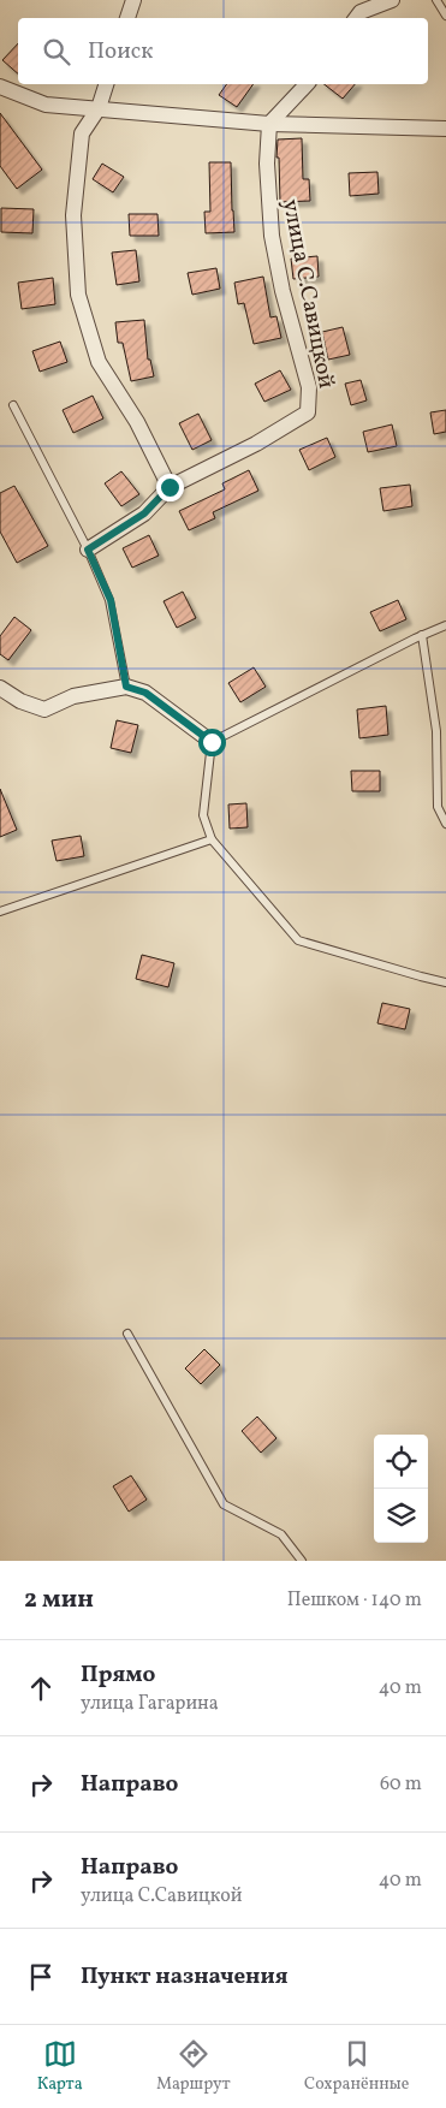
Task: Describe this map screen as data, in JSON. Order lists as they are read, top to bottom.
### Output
{
  "streets": {
    "street": ["улица С.Савицкой"]
  },
  "page": {
    "search": "Поиск",
    "heading": ["2 мин", "Пешком · 140 m"],
    "list": [
      ["Прямо", "улица Гагарина", "40 m"],
      ["Направо", "60 m"],
      ["Направо", "улица С.Савицкой", "40 m"],
      "Пункт назначения"
    ],
    "nav": ["Карта", "Маршрут", "Сохранённые"]
  }
}
